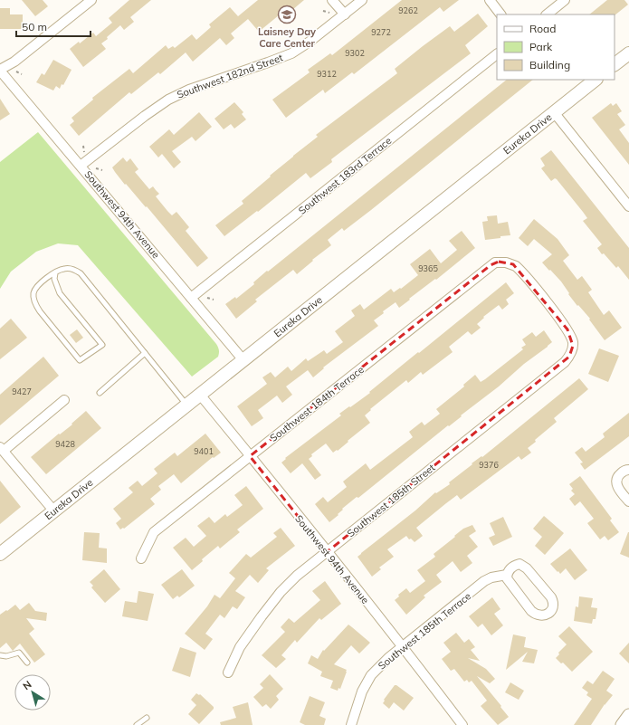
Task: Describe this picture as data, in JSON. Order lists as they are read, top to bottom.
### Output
{
  "streets": {
    "main road": ["Eureka Drive"],
    "street": [
      "Southwest 182nd Street",
      "Southwest 183rd Terrace",
      "Southwest 94th Avenue",
      "Southwest 184th Terrace",
      "Southwest 185th Street",
      "Southwest 185th Terrace"
    ]
  },
  "crossings": [
    ["Southwest 182nd Street", "Southwest 94th Avenue"],
    ["Eureka Drive", "Southwest 94th Avenue"],
    ["Southwest 183rd Terrace", "Southwest 94th Avenue"],
    ["Southwest 94th Avenue", "Southwest 184th Terrace"],
    ["Southwest 94th Avenue", "Southwest 185th Street"],
    ["Southwest 94th Avenue", "Southwest 185th Terrace"],
    ["Southwest 184th Terrace", "Southwest 185th Street"]
  ],
  "places": {
    "school or university": ["Laisney Day Care Center"]
  },
  "house_numbers": [
    "9262",
    "9272",
    "9302",
    "9312",
    "9365",
    "9427",
    "9428",
    "9401",
    "9376"
  ],
  "legend": ["Road", "Park", "Building"],
  "scale_bar": "50 m",
  "north": "top left"
}
